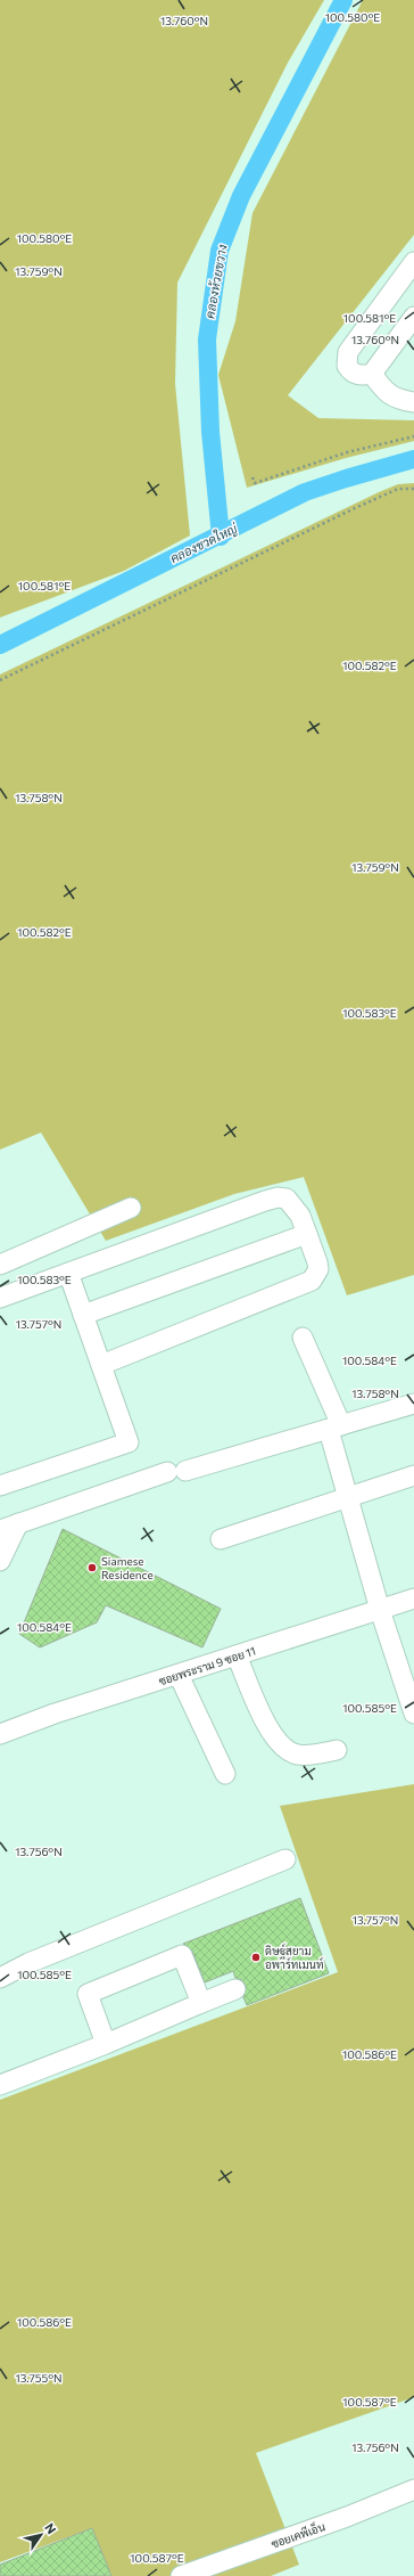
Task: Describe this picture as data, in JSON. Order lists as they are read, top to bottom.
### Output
{
  "streets": {
    "street": ["ซอยพระราม 9 ซอย 11", "ซอยเคพีเอ็น"]
  },
  "water": ["คลองห้วยขวาง", "คลองชวดใหญ่"],
  "places": ["Siamese Residence", "ดิษฐ์สยาม อพาร์ทเมนท์"],
  "north": "top right",
  "coordinates": [
    "100.580°E",
    "13.760°N",
    "13.759°N",
    "100.581°E",
    "100.582°E",
    "13.758°N",
    "100.583°E",
    "13.757°N",
    "100.584°E",
    "100.585°E",
    "13.756°N",
    "100.586°E",
    "13.755°N",
    "100.587°E"
  ]
}
